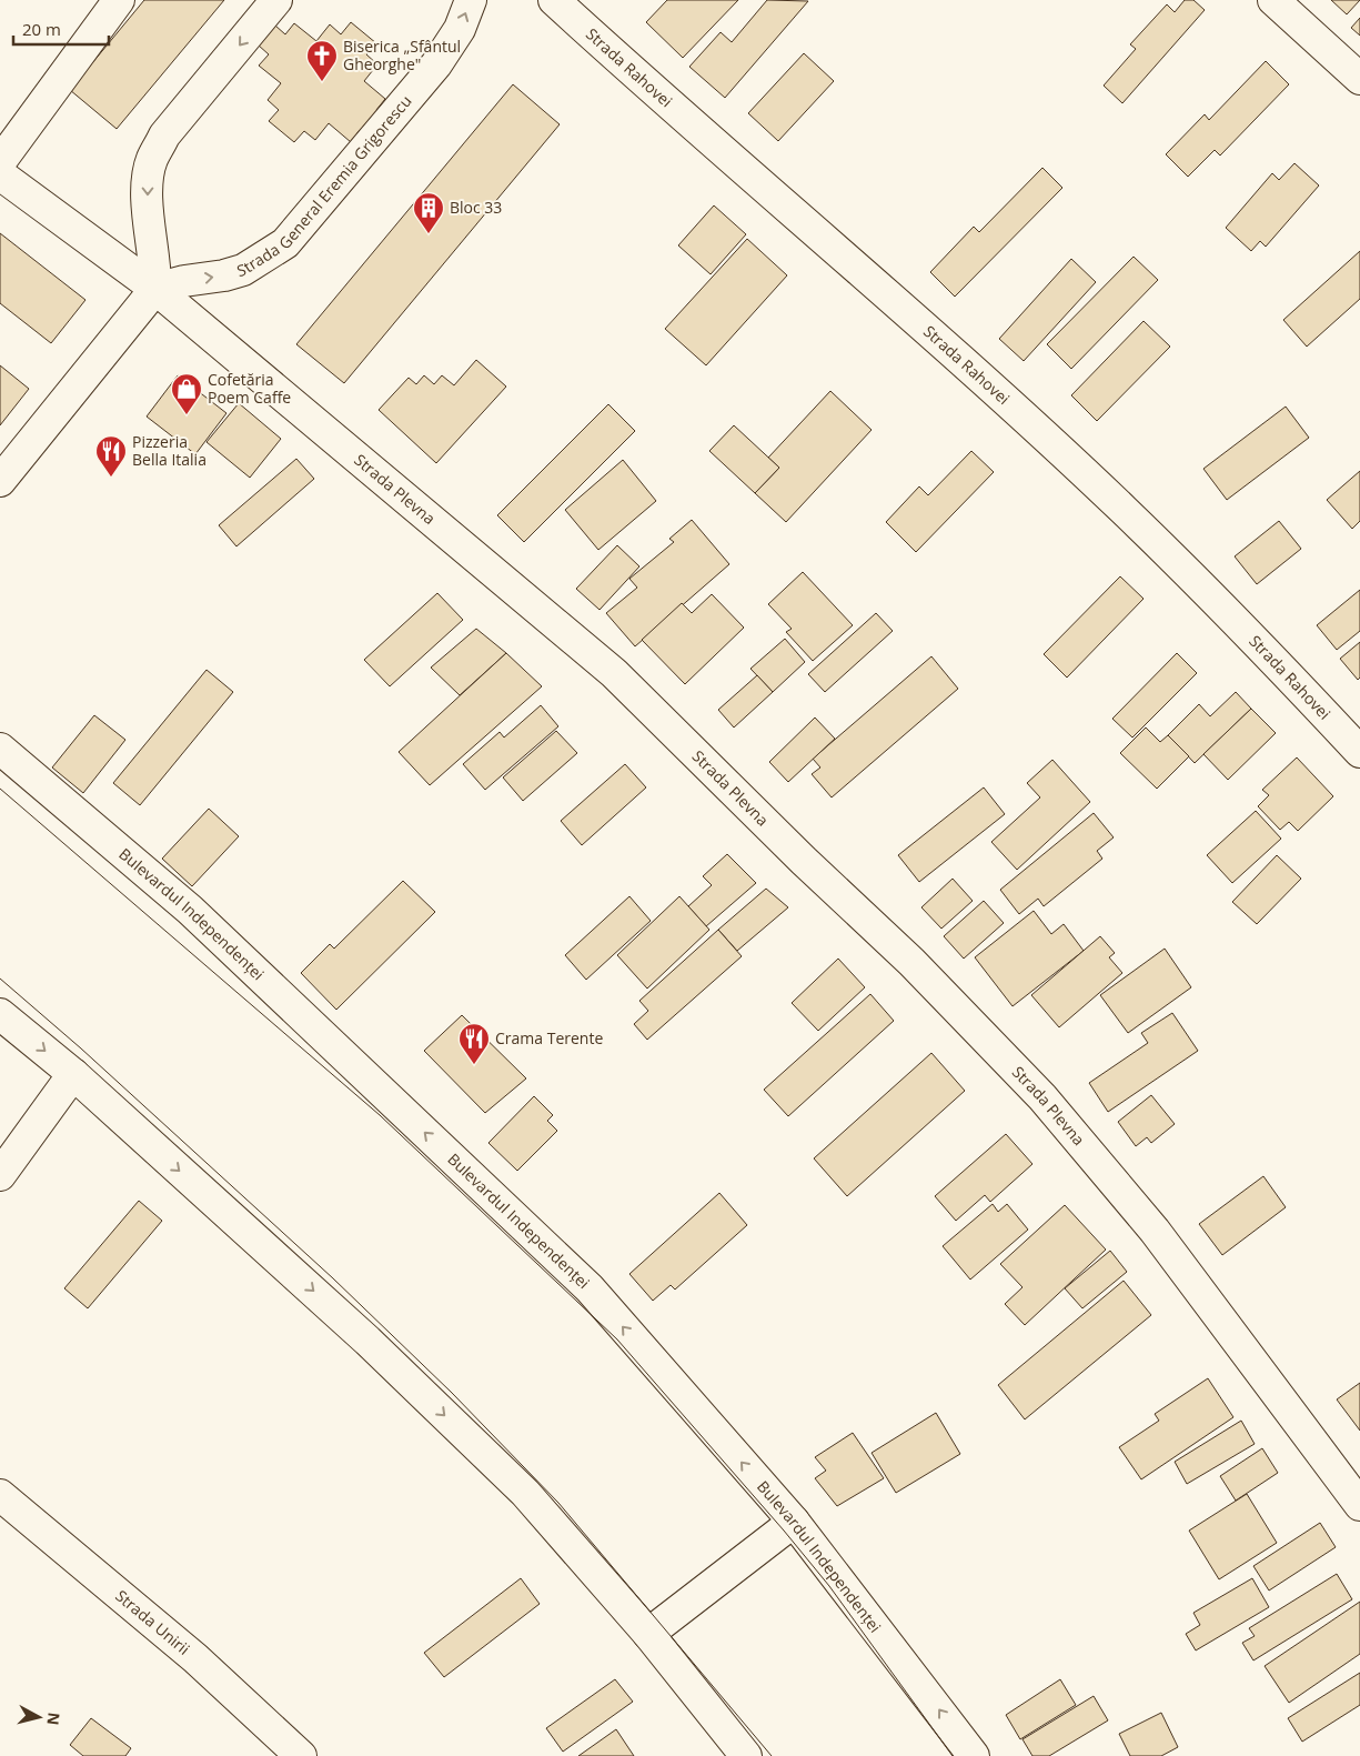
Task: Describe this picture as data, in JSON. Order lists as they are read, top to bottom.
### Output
{
  "streets": {
    "street": [
      "Strada Rahovei",
      "Strada General Eremia Grigorescu",
      "Strada Plevna",
      "Bulevardul Independenței",
      "Strada Unirii"
    ]
  },
  "crossings": [
    ["Strada General Eremia Grigorescu", "Strada Plevna"]
  ],
  "one_way": ["Strada General Eremia Grigorescu"],
  "places": {
    "church": ["Biserica „Sfântul Gheorghe\""],
    "building": ["Bloc 33"],
    "shop": ["Cofetăria Poem Caffe"],
    "restaurant": ["Pizzeria Bella Italia", "Crama Terente"]
  },
  "scale_bar": "20 m",
  "north": "right"
}
